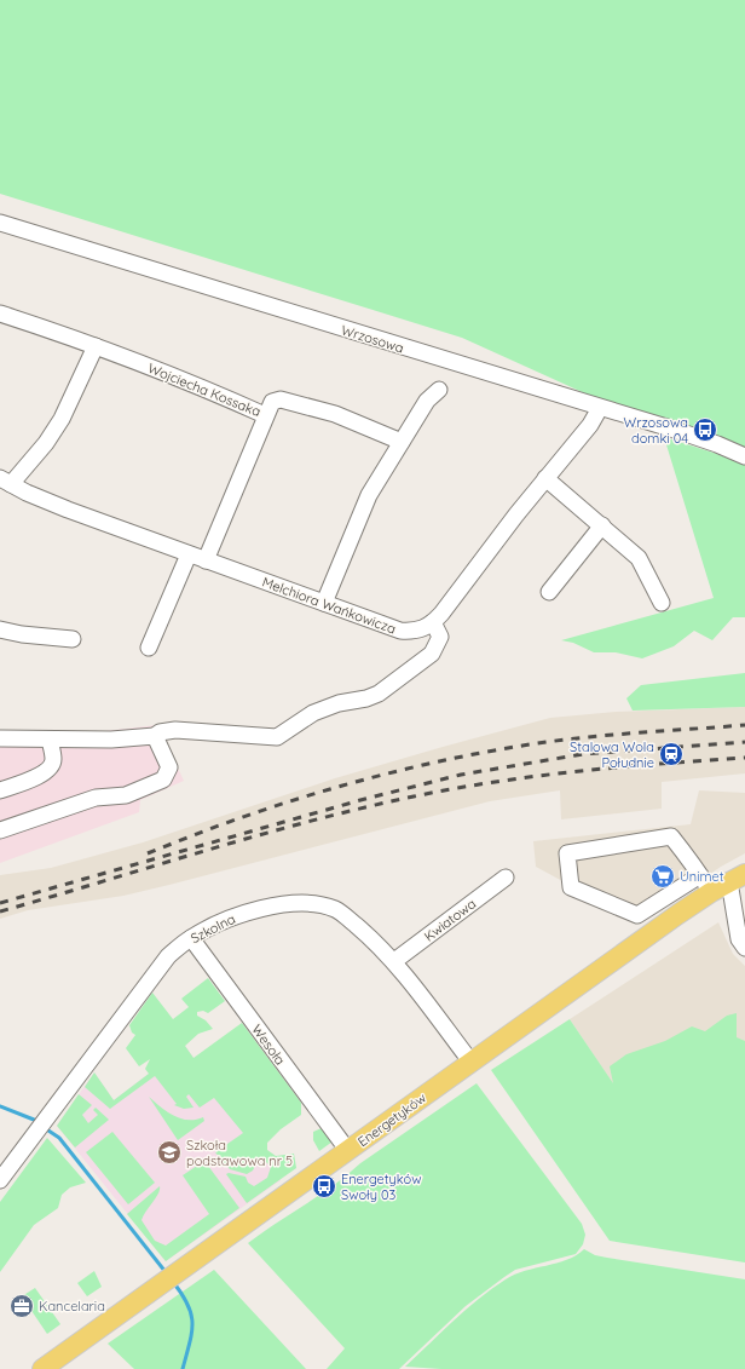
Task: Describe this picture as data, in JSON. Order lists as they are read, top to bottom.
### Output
{
  "streets": {
    "main road": ["Energetyków"],
    "street": [
      "Wrzosowa",
      "Wojciecha Kossaka",
      "Melchiora Wańkowicza",
      "Kwiatowa",
      "Szkolna",
      "Wesoła"
    ]
  },
  "crossings": [
    ["Kwiatowa", "Szkolna"],
    ["Szkolna", "Wesoła"],
    ["Szkolna", "Energetyków"],
    ["Wesoła", "Energetyków"]
  ],
  "places": {
    "bus stop": ["Wrzosowa domki 04", "Energetyków Swoły 03"],
    "station": ["Stalowa Wola Południe"],
    "supermarket": ["Unimet"],
    "school or university": ["Szkoła podstawowa nr 5"],
    "office": ["Kancelaria"]
  }
}
